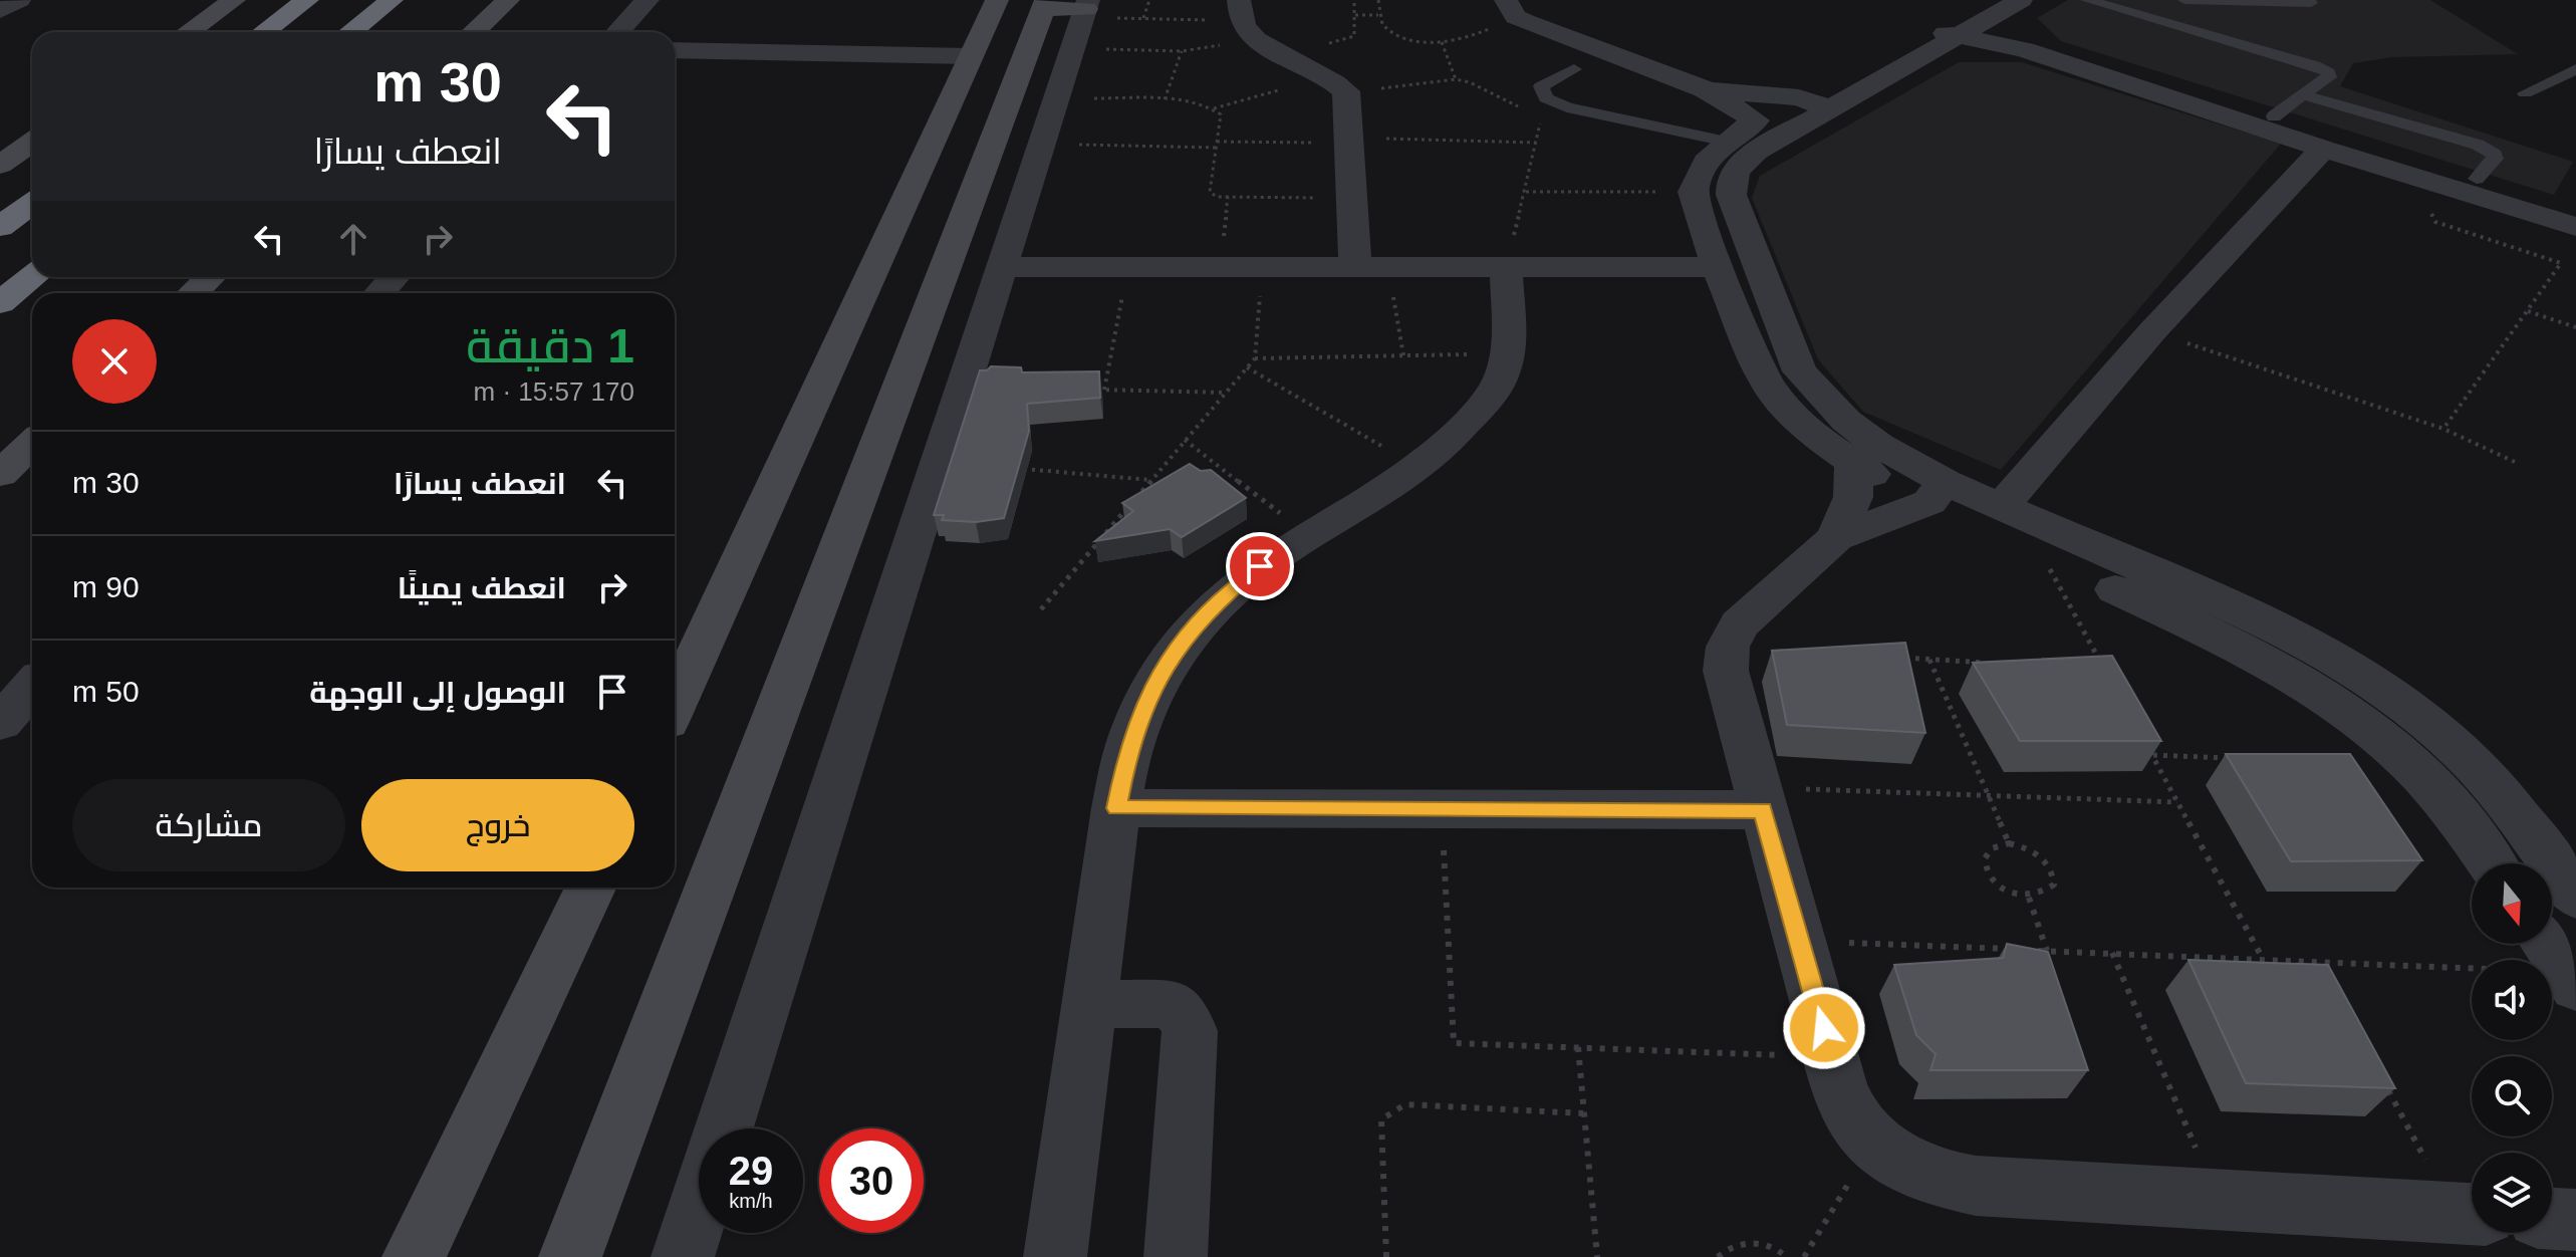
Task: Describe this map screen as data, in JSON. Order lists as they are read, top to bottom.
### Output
{
  "north": "bottom",
  "page": {
    "turn": ["30 m", "انعطف يسارًا"],
    "heading": ["1 دقيقة", "170 m · 15:57"],
    "list": [
      {
        "name": "انعطف يسارًا",
        "value": "30 m"
      },
      {
        "name": "انعطف يمينًا",
        "value": "90 m"
      },
      {
        "name": "الوصول إلى الوجهة",
        "value": "50 m"
      }
    ],
    "buttons": ["خروج", "مشاركة"],
    "speed": "29 km/h",
    "limit": "30"
  }
}
